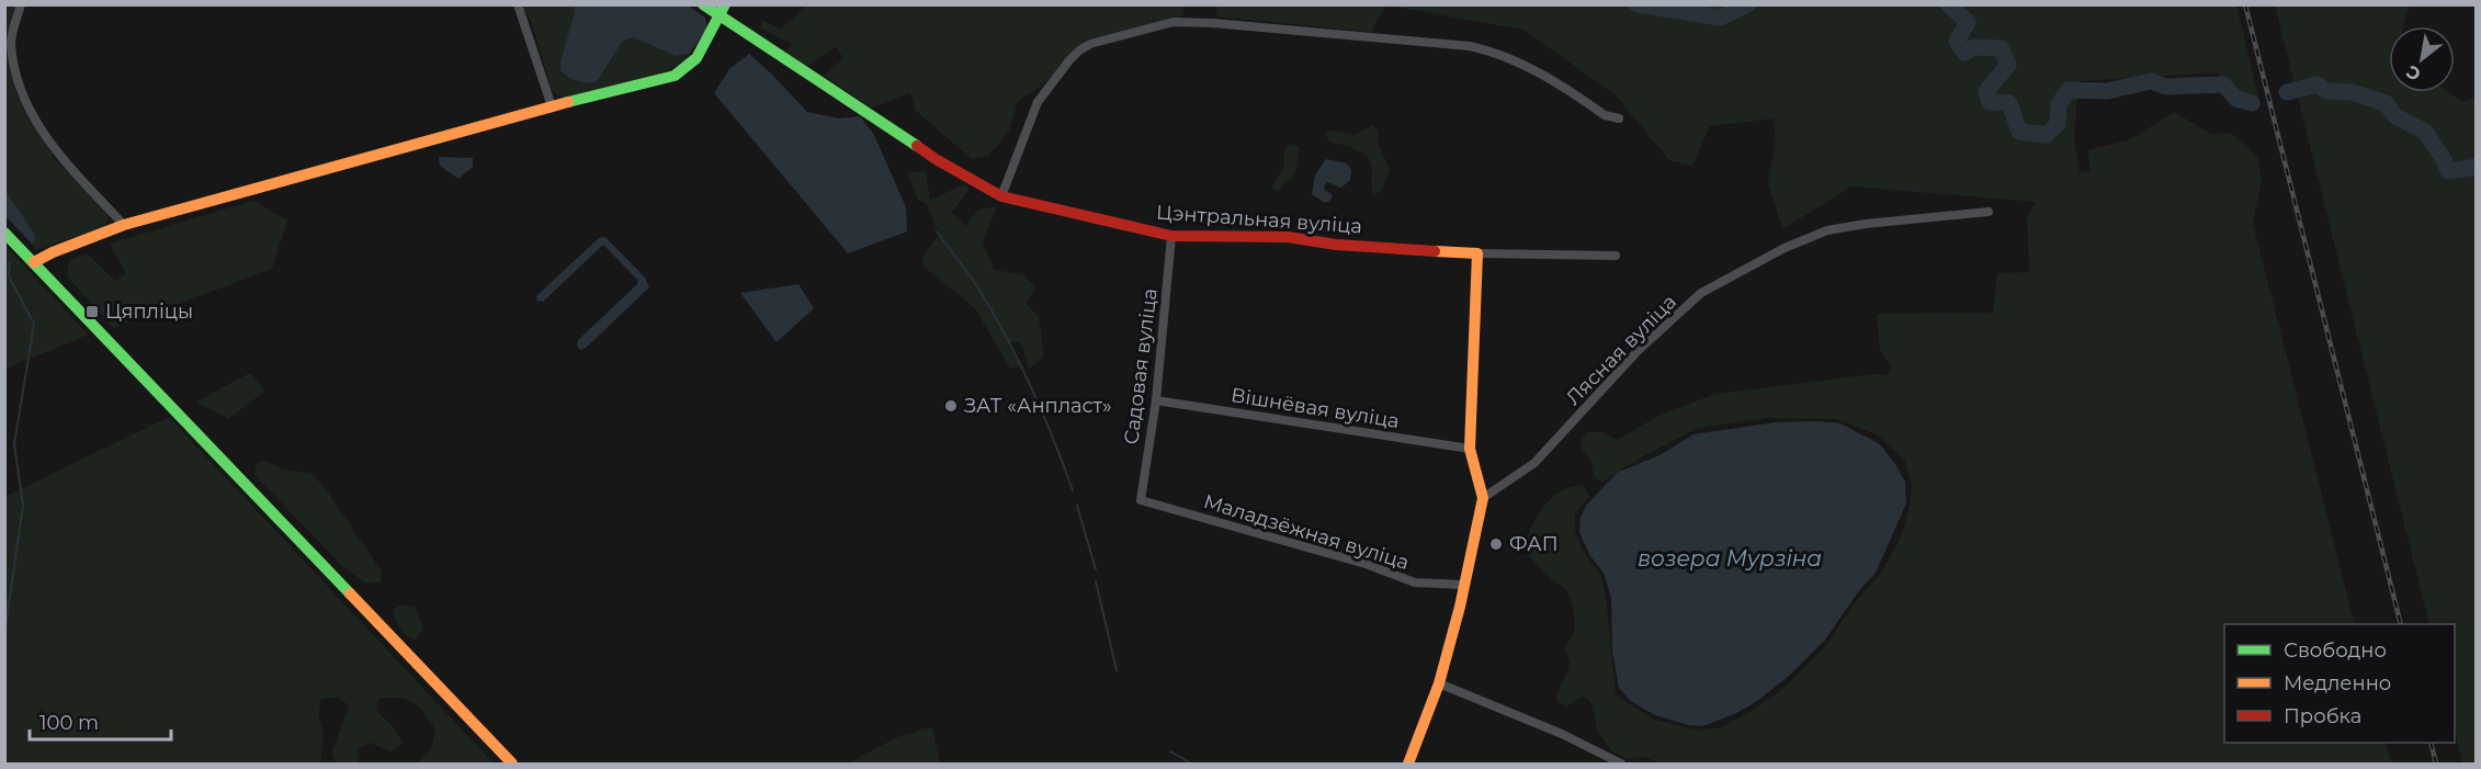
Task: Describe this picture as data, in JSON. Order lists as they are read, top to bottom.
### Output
{
  "streets": {
    "street": [
      "Цэнтральная вуліца",
      "Лясная вуліца",
      "Садовая вуліца",
      "Вішнёвая вуліца",
      "Маладзёжная вуліца"
    ]
  },
  "crossings": [
    ["Цэнтральная вуліца", "Садовая вуліца"],
    ["Садовая вуліца", "Вішнёвая вуліца"],
    ["Садовая вуліца", "Маладзёжная вуліца"]
  ],
  "water": ["возера Мурзіна"],
  "places": {
    "transit": ["Цяпліцы"],
    "other": ["ЗАТ «Анпласт»", "ФАП"]
  },
  "legend": ["Свободно", "Медленно", "Пробка"],
  "scale_bar": "100 m",
  "north": "bottom left"
}
